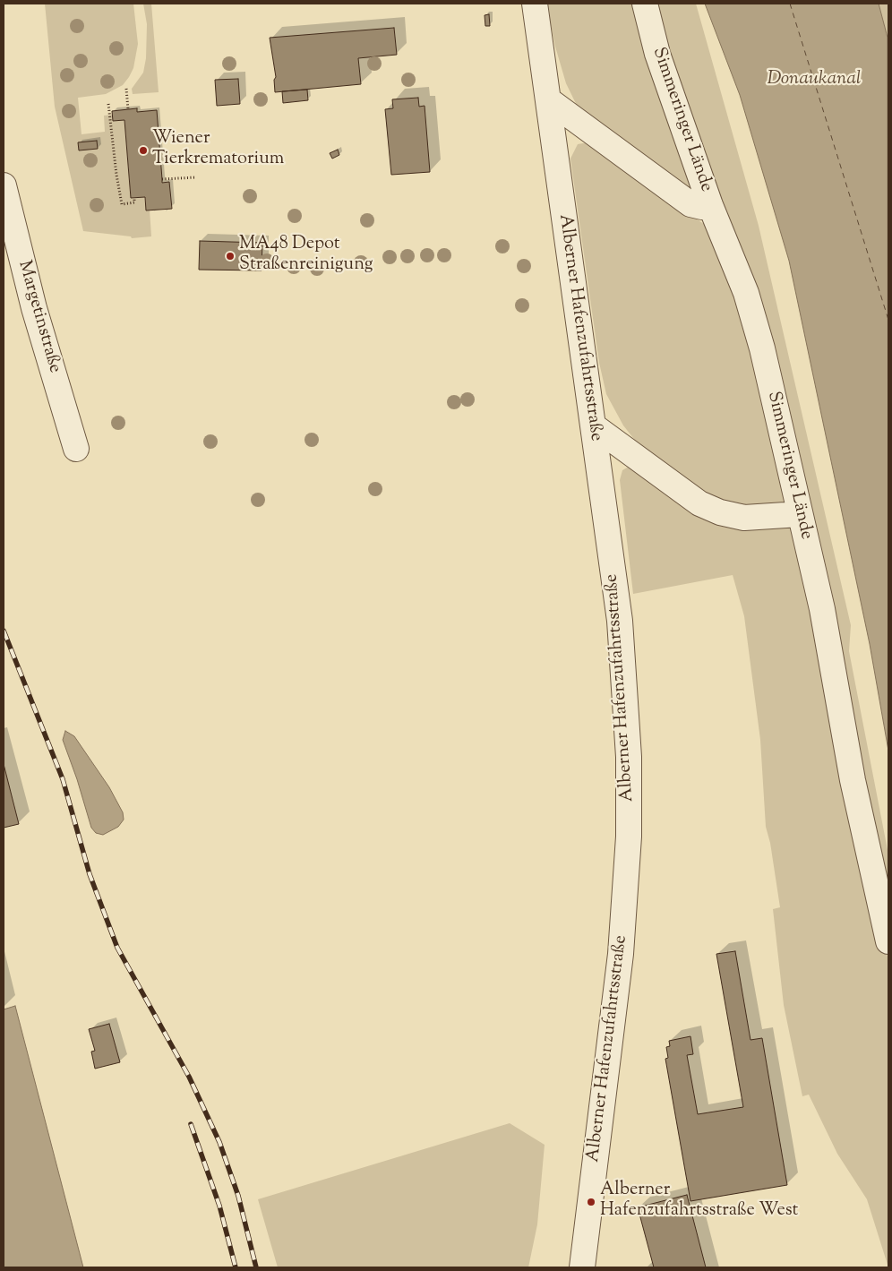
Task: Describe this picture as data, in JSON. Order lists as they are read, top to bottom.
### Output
{
  "streets": {
    "street": ["Simmeringer Lände", "Margetinstraße", "Alberner Hafenzufahrtsstraße"]
  },
  "water": ["Donaukanal"],
  "places": ["Wiener Tierkrematorium", "MA48 Depot Straßenreinigung", "Alberner Hafenzufahrtsstraße West"]
}
